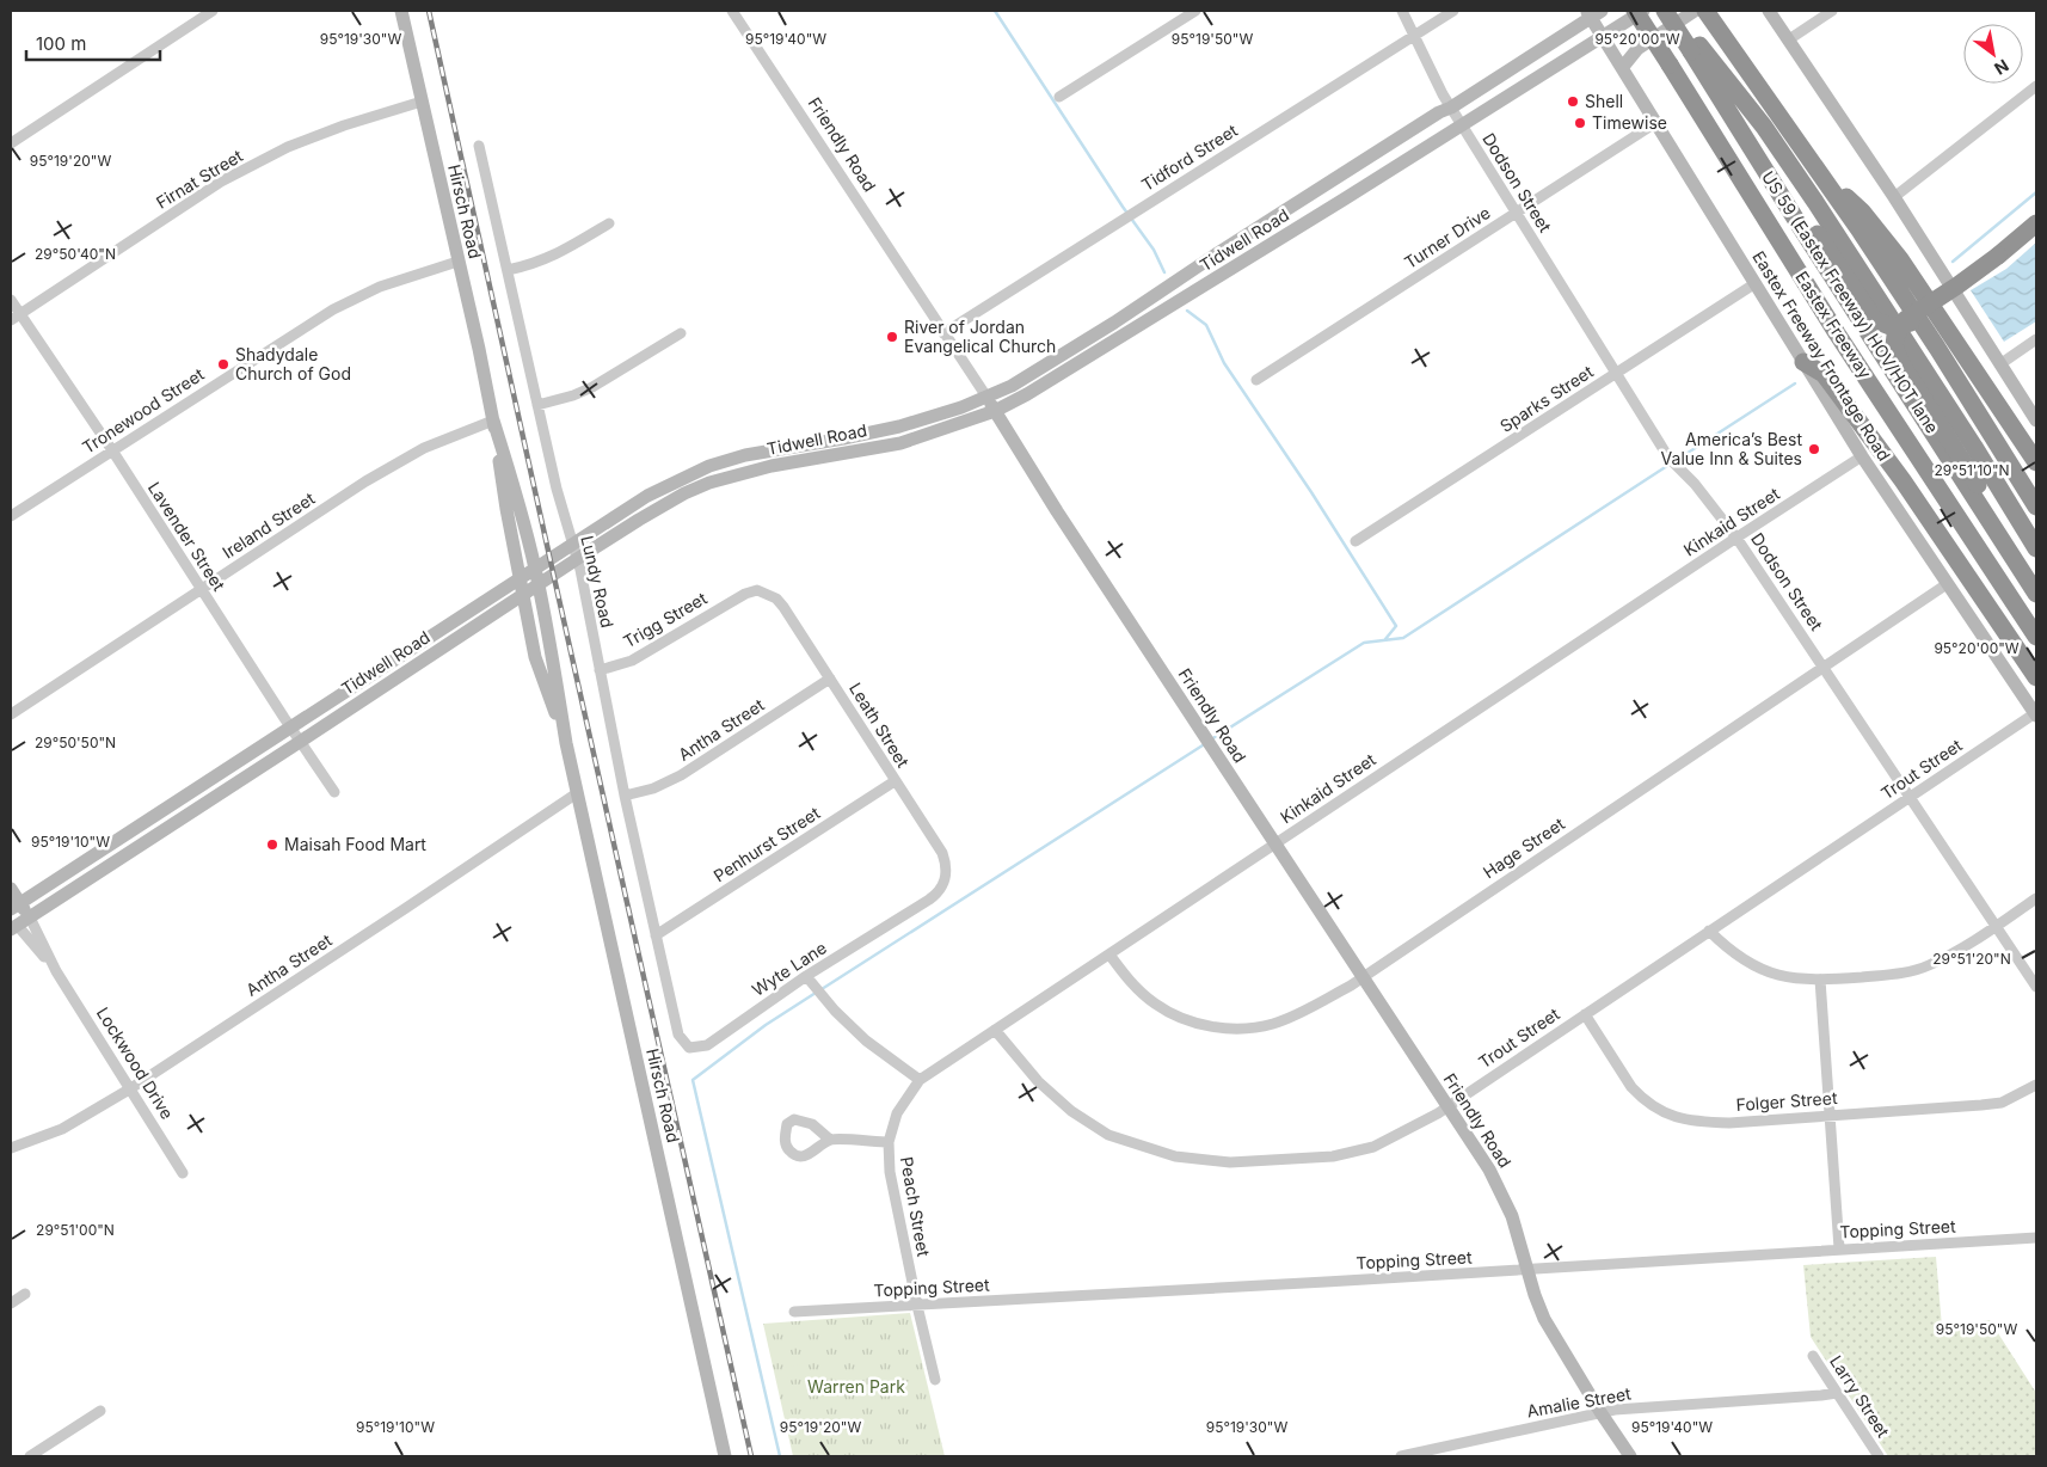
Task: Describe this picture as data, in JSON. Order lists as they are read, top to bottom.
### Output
{
  "streets": {
    "highway": ["US 59 (Eastex Freeway) HOV/HOT lane", "Eastex Freeway"],
    "main road": [
      "Friendly Road",
      "Hirsch Road",
      "Tidwell Road",
      "Eastex Freeway Frontage Road",
      "Lockwood Drive"
    ],
    "street": [
      "Tidford Street",
      "Firnat Street",
      "Dodson Street",
      "Turner Drive",
      "Sparks Street",
      "Tronewood Street",
      "Kinkaid Street",
      "Ireland Street",
      "Lavender Street",
      "Lundy Road",
      "Trigg Street",
      "Leath Street",
      "Antha Street",
      "Trout Street",
      "Penhurst Street",
      "Hage Street",
      "Wyte Lane",
      "Folger Street",
      "Peach Street",
      "Topping Street",
      "Larry Street",
      "Amalie Street"
    ]
  },
  "crossings": [
    ["Friendly Road", "Tidford Street"],
    ["Friendly Road", "Tidwell Road"],
    ["Friendly Road", "Kinkaid Street"],
    ["Friendly Road", "Trout Street"],
    ["Friendly Road", "Hage Street"],
    ["Friendly Road", "Topping Street"],
    ["Friendly Road", "Amalie Street"],
    ["Tidford Street", "Dodson Street"],
    ["Firnat Street", "Hirsch Road"],
    ["Firnat Street", "Lavender Street"],
    ["Dodson Street", "Turner Drive"],
    ["Dodson Street", "Tidwell Road"],
    ["Dodson Street", "Sparks Street"],
    ["Dodson Street", "Kinkaid Street"],
    ["Dodson Street", "Trout Street"],
    ["Dodson Street", "Hage Street"],
    ["Hirsch Road", "Tidwell Road"],
    ["Hirsch Road", "Tronewood Street"],
    ["Hirsch Road", "Ireland Street"],
    ["Hirsch Road", "Antha Street"],
    ["Turner Drive", "Eastex Freeway Frontage Road"],
    ["Tidwell Road", "Eastex Freeway Frontage Road"],
    ["Tidwell Road", "Lavender Street"],
    ["Tidwell Road", "Lundy Road"],
    ["Tidwell Road", "Lockwood Drive"],
    ["Eastex Freeway Frontage Road", "Sparks Street"],
    ["Eastex Freeway Frontage Road", "Kinkaid Street"],
    ["Eastex Freeway Frontage Road", "Trout Street"],
    ["Eastex Freeway Frontage Road", "Hage Street"],
    ["Tronewood Street", "Lavender Street"],
    ["Kinkaid Street", "Trout Street"],
    ["Kinkaid Street", "Hage Street"],
    ["Kinkaid Street", "Peach Street"],
    ["Ireland Street", "Lavender Street"],
    ["Lundy Road", "Trigg Street"],
    ["Lundy Road", "Antha Street"],
    ["Lundy Road", "Penhurst Street"],
    ["Lundy Road", "Wyte Lane"],
    ["Trigg Street", "Leath Street"],
    ["Leath Street", "Antha Street"],
    ["Leath Street", "Penhurst Street"],
    ["Leath Street", "Wyte Lane"],
    ["Antha Street", "Lockwood Drive"],
    ["Trout Street", "Folger Street"],
    ["Peach Street", "Topping Street"],
    ["Larry Street", "Amalie Street"]
  ],
  "parks": ["Warren Park"],
  "places": [
    "Shell",
    "Timewise",
    "River of Jordan Evangelical Church",
    "Shadydale Church of God",
    "America’s Best Value Inn & Suites",
    "Maisah Food Mart"
  ],
  "scale_bar": "100 m",
  "north": "bottom right",
  "coordinates": [
    "95°19'30\"W",
    "95°19'40\"W",
    "95°19'50\"W",
    "95°20'00\"W",
    "95°19'20\"W",
    "29°50'40\"N",
    "29°51'10\"N",
    "29°50'50\"N",
    "95°19'10\"W",
    "29°51'20\"N",
    "29°51'00\"N"
  ]
}
